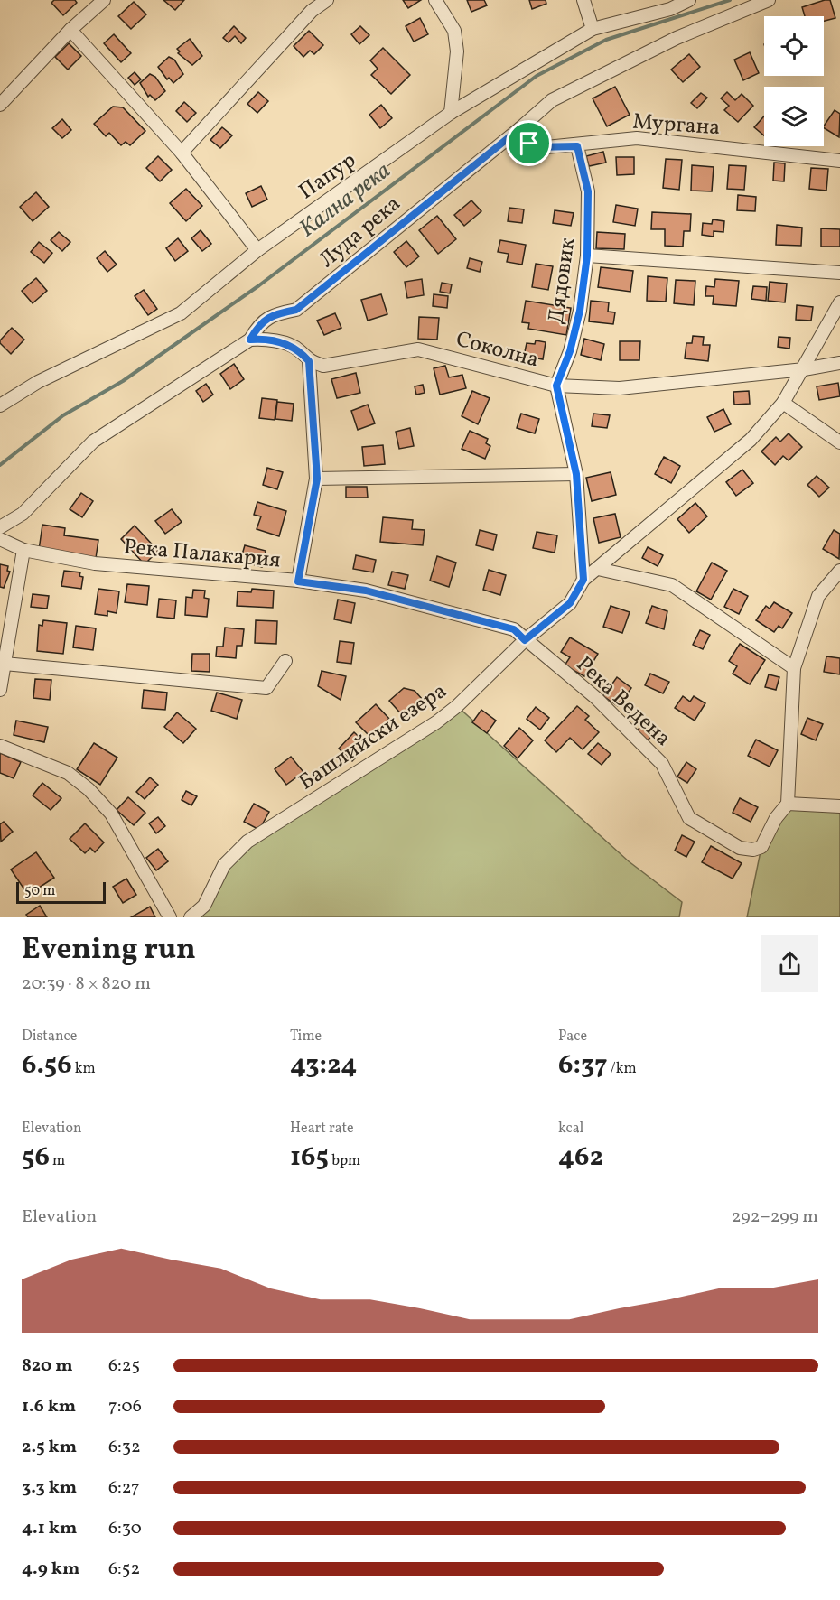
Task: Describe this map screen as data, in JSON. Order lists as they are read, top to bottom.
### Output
{
  "streets": {
    "street": [
      "Мургана",
      "Папур",
      "Луда река",
      "Дядовик",
      "Соколна",
      "Река Палакария",
      "Река Ведена",
      "Башлийски езера"
    ]
  },
  "crossings": [
    ["Мургана", "Луда река"],
    ["Мургана", "Дядовик"],
    ["Дядовик", "Соколна"],
    ["Соколна", "Башлийски езера"],
    ["Река Палакария", "Река Ведена"],
    ["Река Палакария", "Башлийски езера"],
    ["Река Ведена", "Башлийски езера"]
  ],
  "water": ["Кална река"],
  "scale_bar": "50 m",
  "page": {
    "scale": "50 m",
    "heading": ["Evening run", "20:39 · 8 × 820 m"],
    "stats": [
      ["Distance", "6.56 km"],
      ["Time", "43:24"],
      ["Pace", "6:37 /km"],
      ["Elevation", "56 m"],
      ["Heart rate", "165 bpm"],
      ["kcal", "462"]
    ],
    "chart": ["Elevation", "292–299 m"],
    "list": [
      {
        "name": "820 m",
        "note": "6:25"
      },
      {
        "name": "1.6 km",
        "note": "7:06"
      },
      {
        "name": "2.5 km",
        "note": "6:32"
      },
      {
        "name": "3.3 km",
        "note": "6:27"
      },
      {
        "name": "4.1 km",
        "note": "6:30"
      },
      {
        "name": "4.9 km",
        "note": "6:52"
      }
    ]
  }
}
